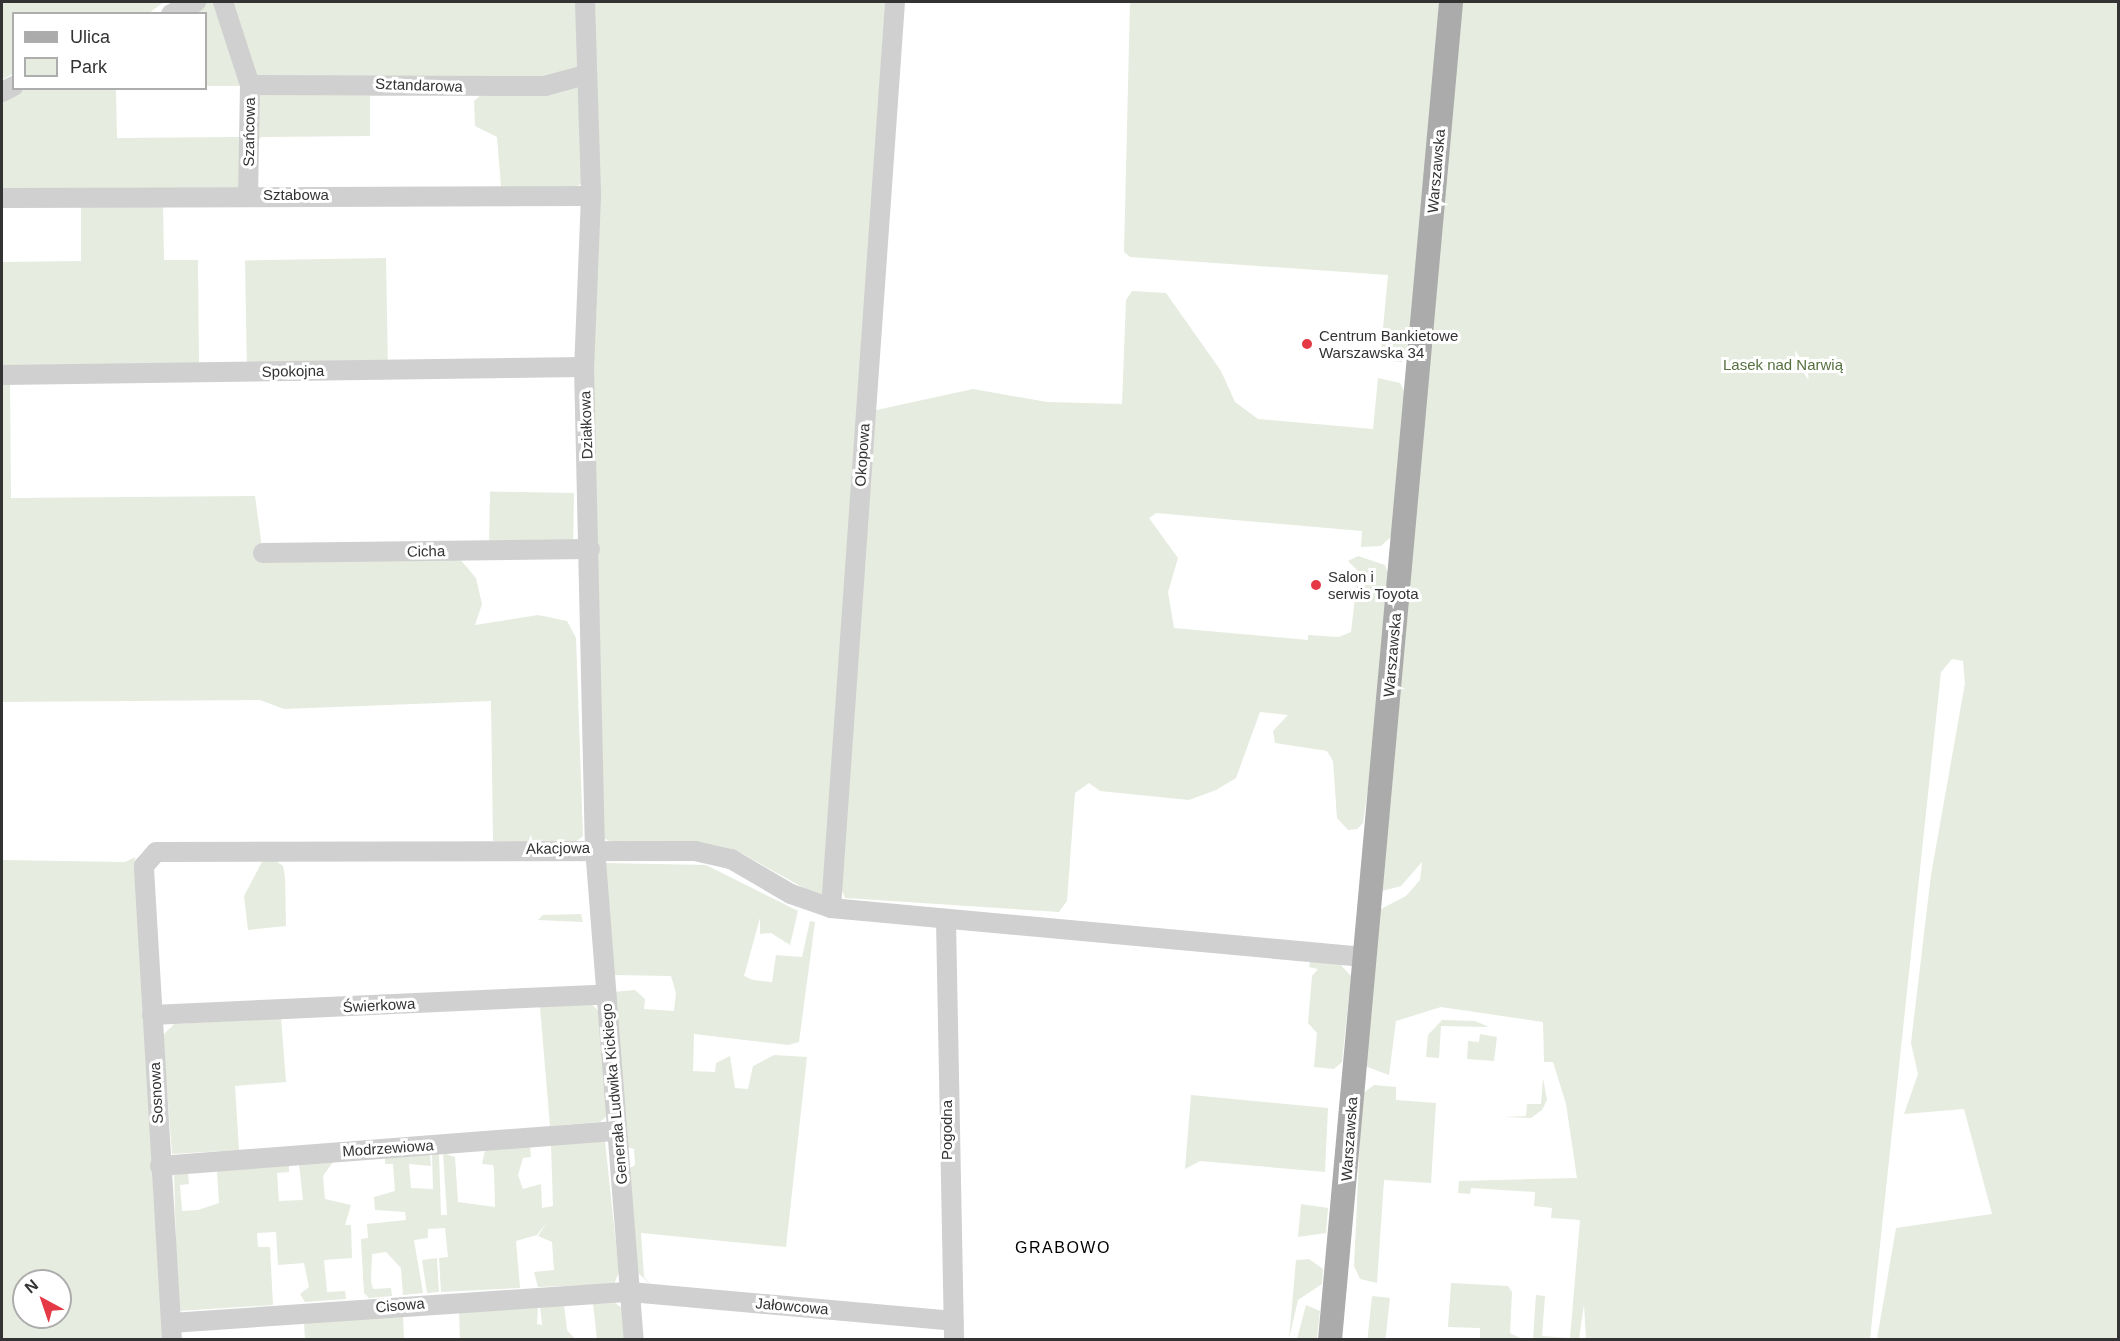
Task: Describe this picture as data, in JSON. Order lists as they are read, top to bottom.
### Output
{
  "streets": {
    "main road": ["Warszawska"],
    "street": [
      "Sztandarowa",
      "Szańcowa",
      "Sztabowa",
      "Spokojna",
      "Działkowa",
      "Okopowa",
      "Cicha",
      "Akacjowa",
      "Świerkowa",
      "Sosnowa",
      "Generała Ludwika Kickiego",
      "Pogodna",
      "Modrzewiowa",
      "Cisowa",
      "Jałowcowa"
    ]
  },
  "crossings": [
    ["Sztandarowa", "Szańcowa"],
    ["Sztandarowa", "Działkowa"],
    ["Szańcowa", "Sztabowa"],
    ["Warszawska", "Akacjowa"],
    ["Sztabowa", "Działkowa"],
    ["Spokojna", "Działkowa"],
    ["Działkowa", "Cicha"],
    ["Działkowa", "Akacjowa"],
    ["Działkowa", "Generała Ludwika Kickiego"],
    ["Okopowa", "Akacjowa"],
    ["Akacjowa", "Sosnowa"],
    ["Akacjowa", "Generała Ludwika Kickiego"],
    ["Akacjowa", "Pogodna"],
    ["Świerkowa", "Sosnowa"],
    ["Świerkowa", "Generała Ludwika Kickiego"],
    ["Sosnowa", "Modrzewiowa"],
    ["Sosnowa", "Cisowa"],
    ["Generała Ludwika Kickiego", "Modrzewiowa"],
    ["Generała Ludwika Kickiego", "Cisowa"],
    ["Generała Ludwika Kickiego", "Jałowcowa"],
    ["Pogodna", "Jałowcowa"],
    ["Cisowa", "Jałowcowa"]
  ],
  "districts": ["GRABOWO"],
  "parks": ["Lasek nad Narwią"],
  "places": ["Centrum Bankietowe Warszawska 34", "Salon i serwis Toyota"],
  "legend": ["Ulica", "Park"],
  "north": "top left"
}
